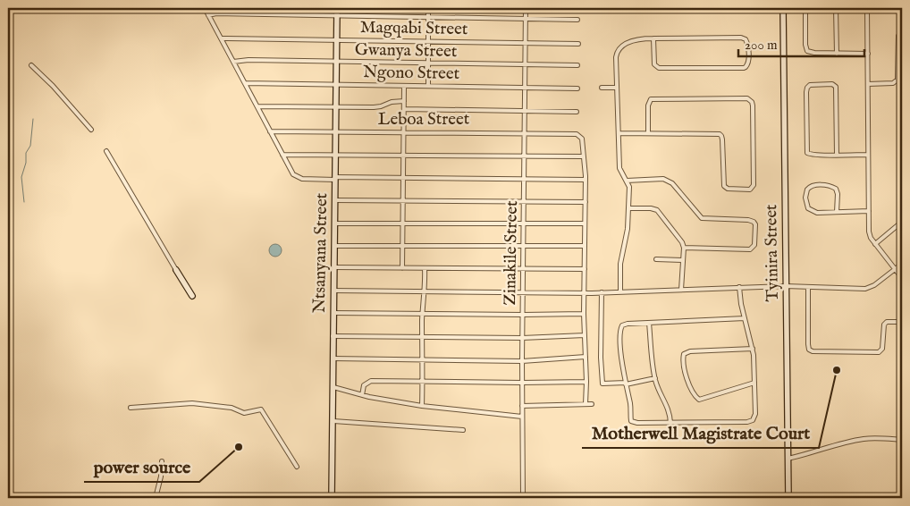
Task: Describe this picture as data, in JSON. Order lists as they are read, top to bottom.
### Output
{
  "streets": {
    "street": [
      "Magqabi Street",
      "Gwanya Street",
      "Ngono Street",
      "Leboa Street",
      "Ntsanyana Street",
      "Zinakile Street",
      "Tyinira Street"
    ]
  },
  "crossings": [
    ["Magqabi Street", "Ntsanyana Street"],
    ["Magqabi Street", "Zinakile Street"],
    ["Gwanya Street", "Ntsanyana Street"],
    ["Gwanya Street", "Zinakile Street"],
    ["Ngono Street", "Ntsanyana Street"],
    ["Ngono Street", "Zinakile Street"],
    ["Leboa Street", "Ntsanyana Street"],
    ["Leboa Street", "Zinakile Street"]
  ],
  "places": ["Motherwell Magistrate Court", "power source"],
  "scale_bar": "200 m"
}
